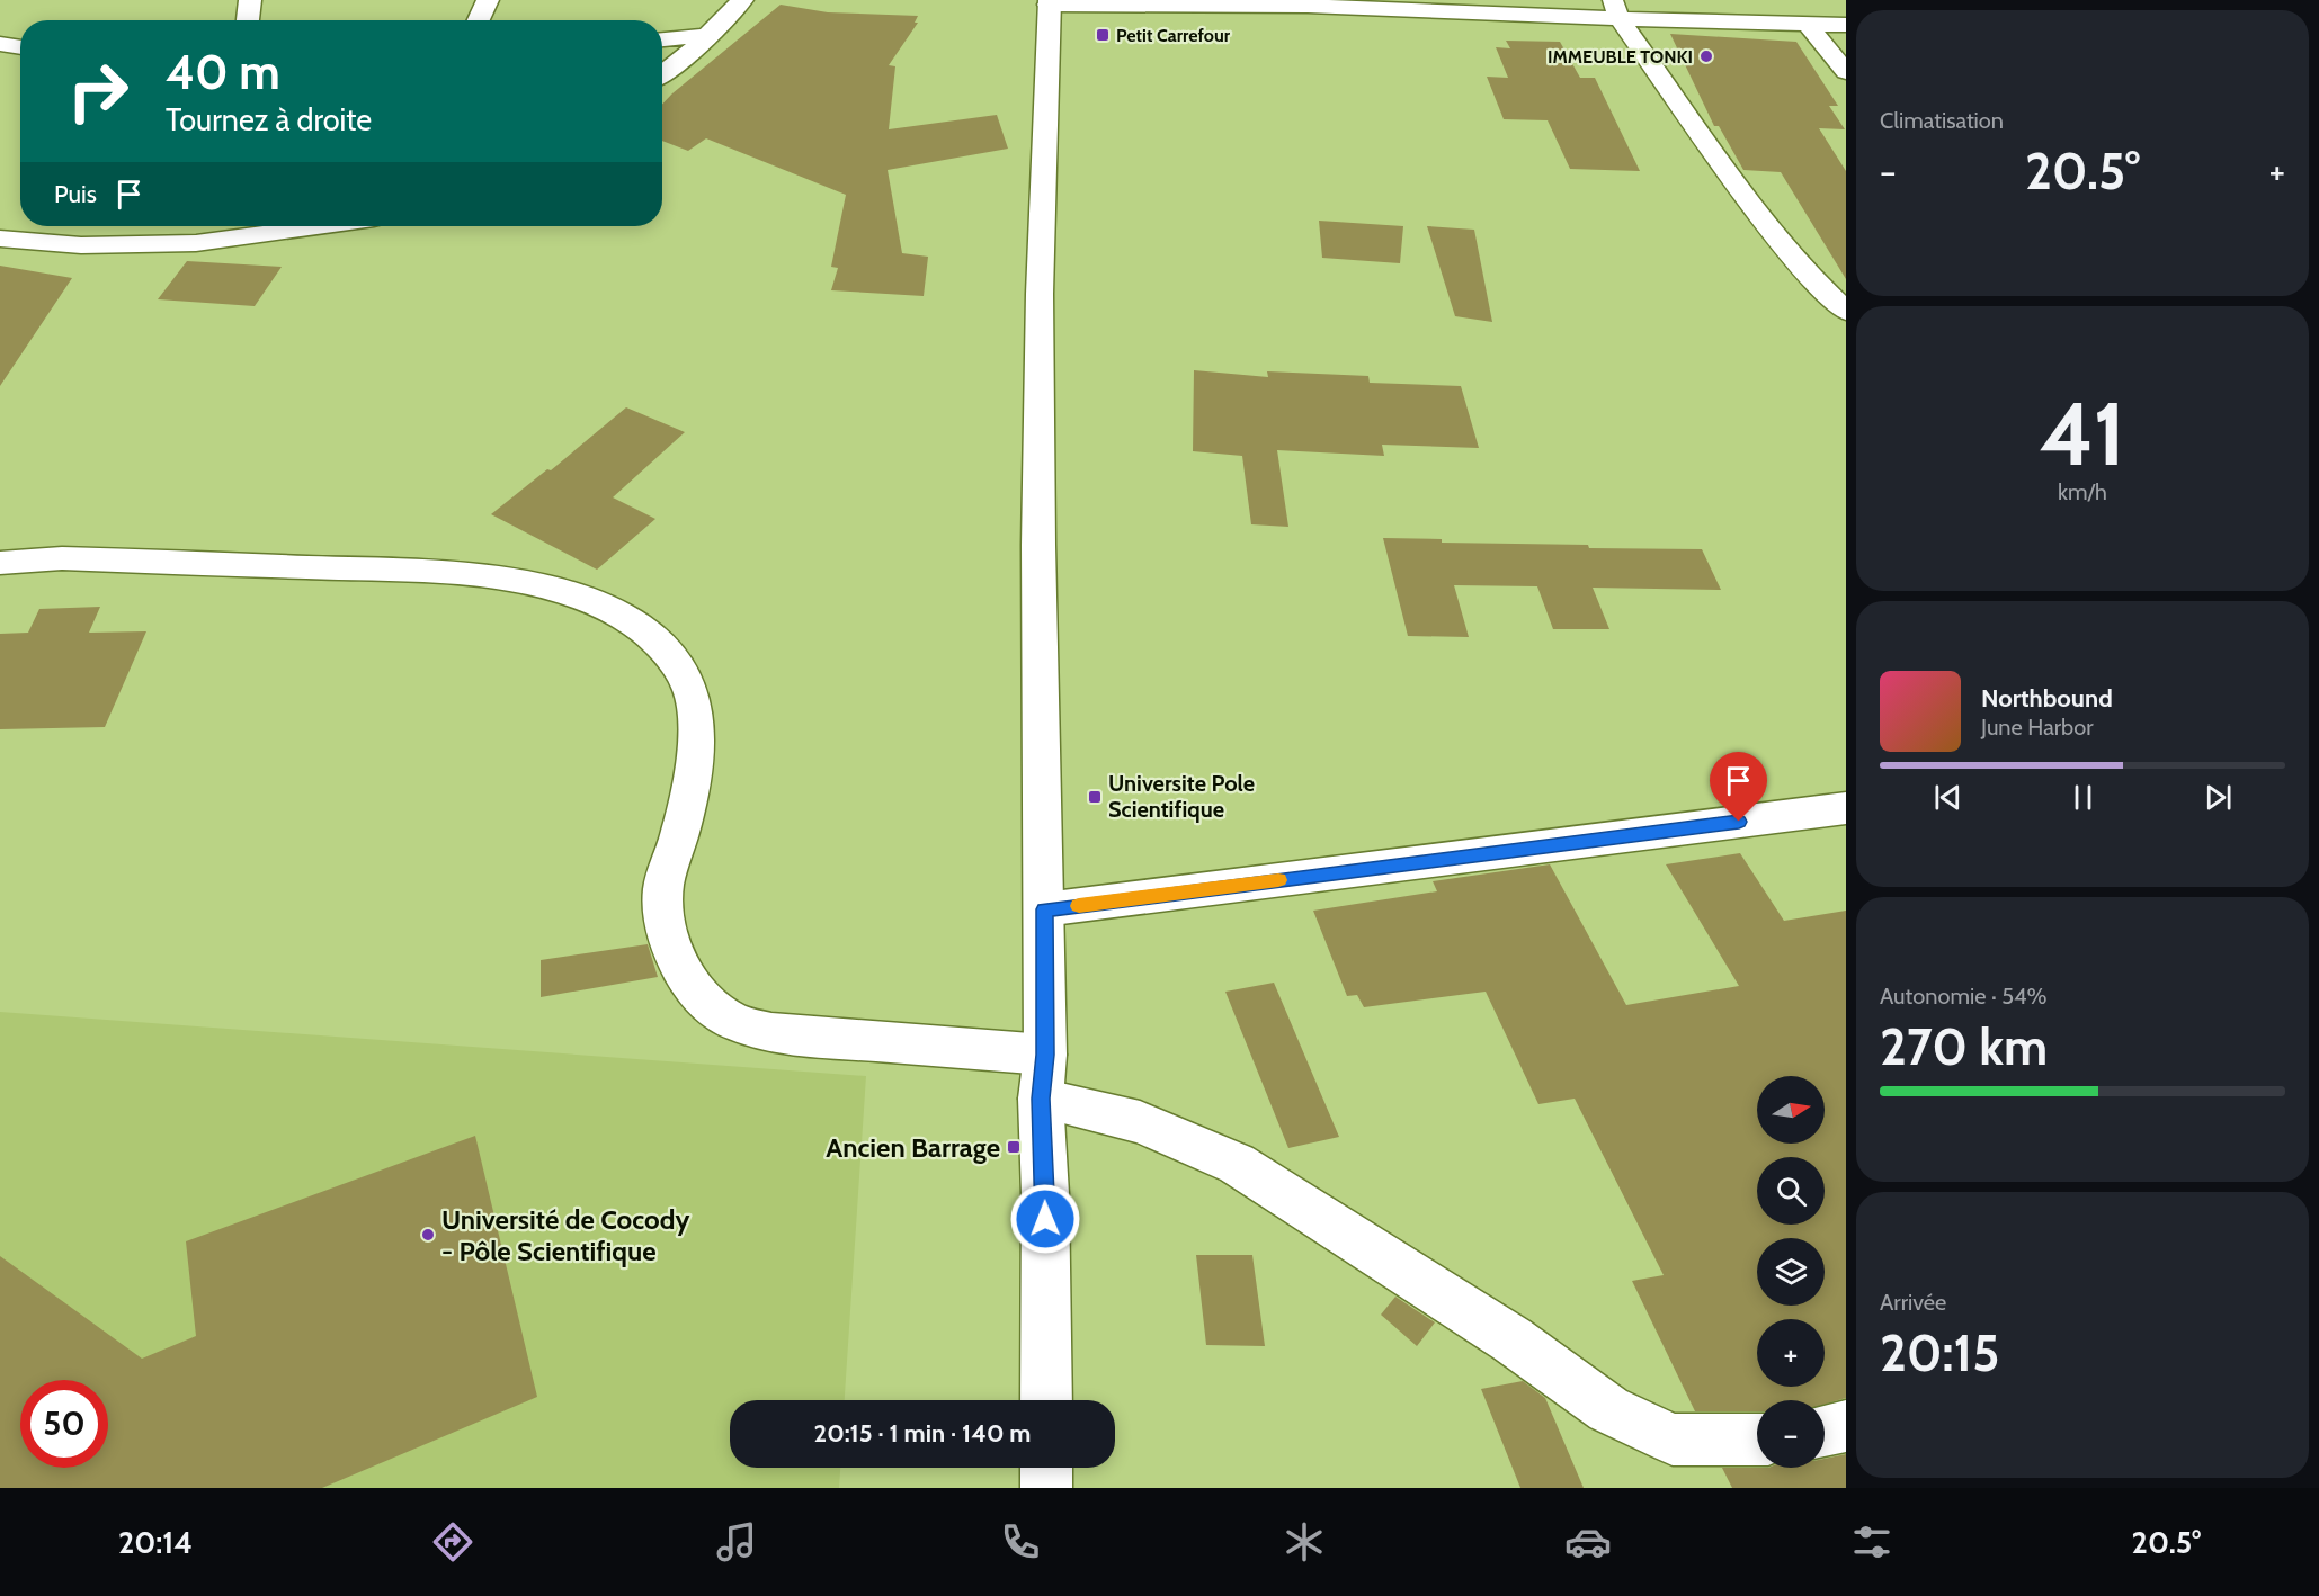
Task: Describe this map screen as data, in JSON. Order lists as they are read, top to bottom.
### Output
{
  "places": {
    "transit": ["Petit Carrefour", "Universite Pole Scientifique", "Ancien Barrage"],
    "other": ["IMMEUBLE TONKI", "Université de Cocody - Pôle Scientifique"]
  },
  "north": "right",
  "page": {
    "tile": [
      "Climatisation",
      ["41", "km/h"],
      ["Autonomie · 54%", "270 km"],
      ["Arrivée", "20:15"]
    ],
    "turn": ["40 m", "Tournez à droite"],
    "heat": ["−", "20.5°", "+"],
    "then": "Puis",
    "song": ["Northbound", "June Harbor"],
    "map_buttons": ["+", "−"],
    "limit": "50",
    "trip": "20:15 · 1 min · 140 m",
    "tabs": ["20:14", "20.5°"]
  }
}
